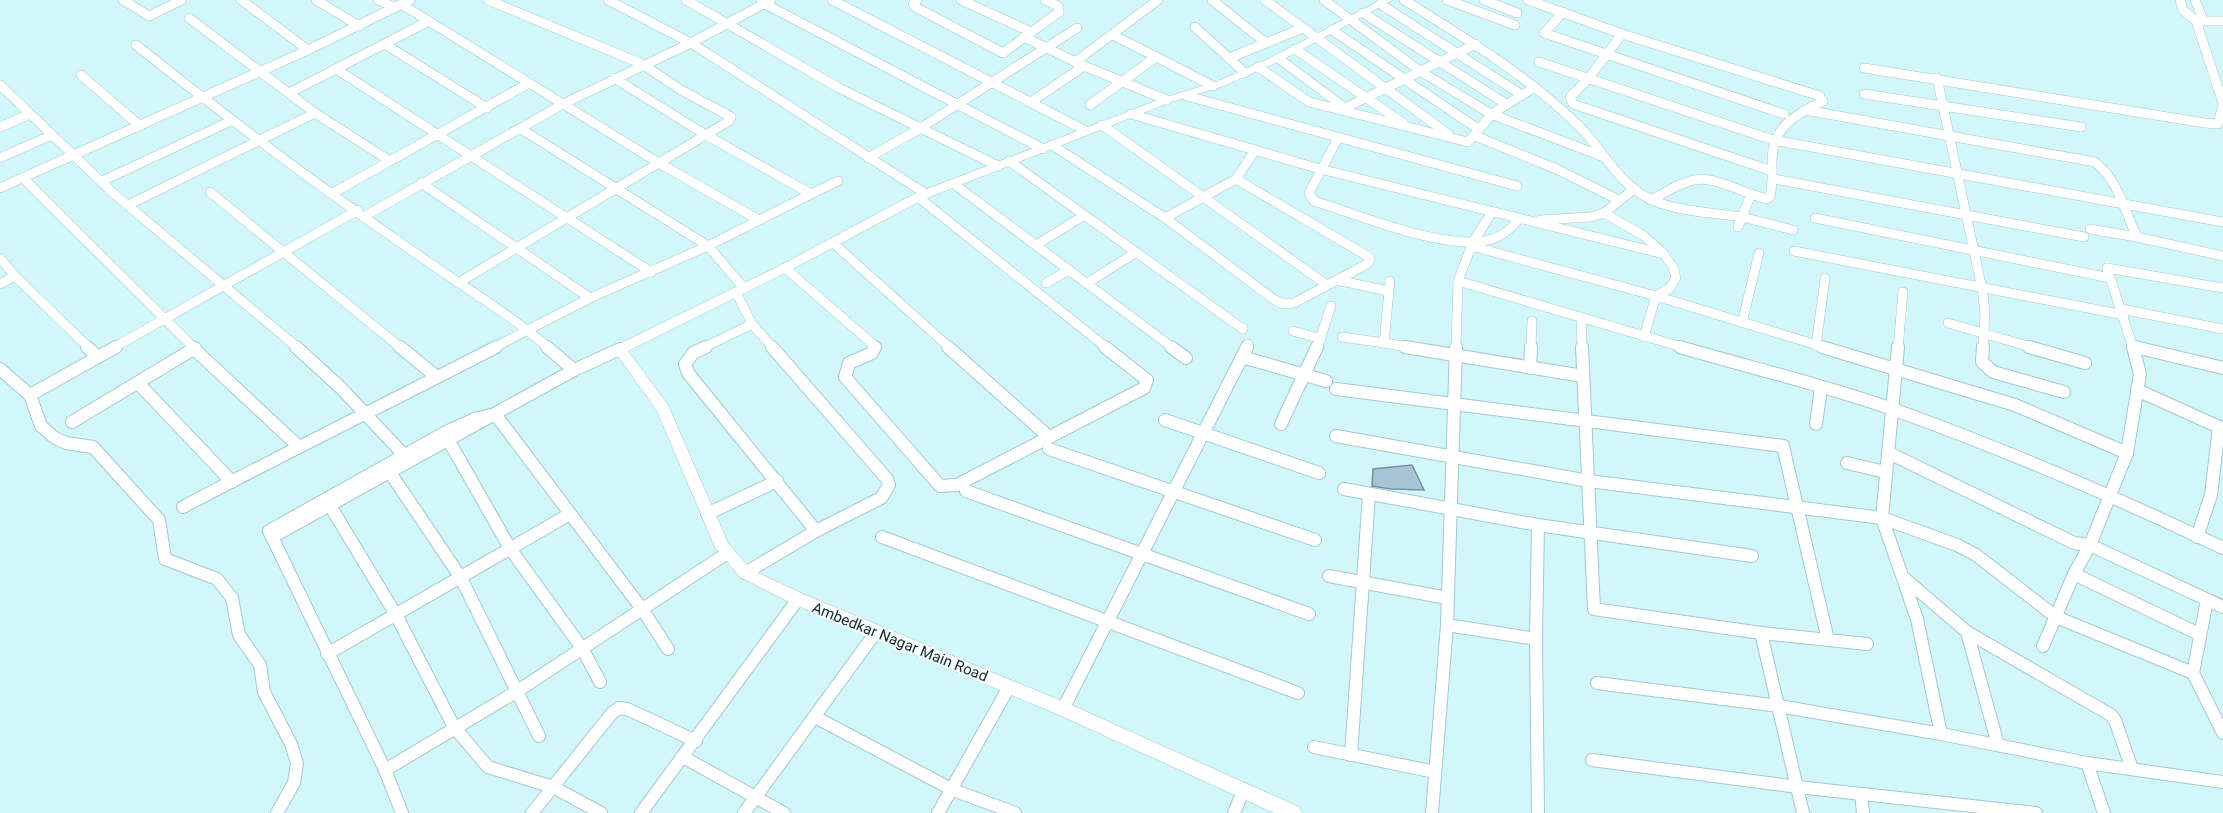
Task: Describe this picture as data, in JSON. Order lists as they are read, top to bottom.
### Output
{
  "streets": {
    "street": ["Ambedkar Nagar Main Road"]
  }
}
